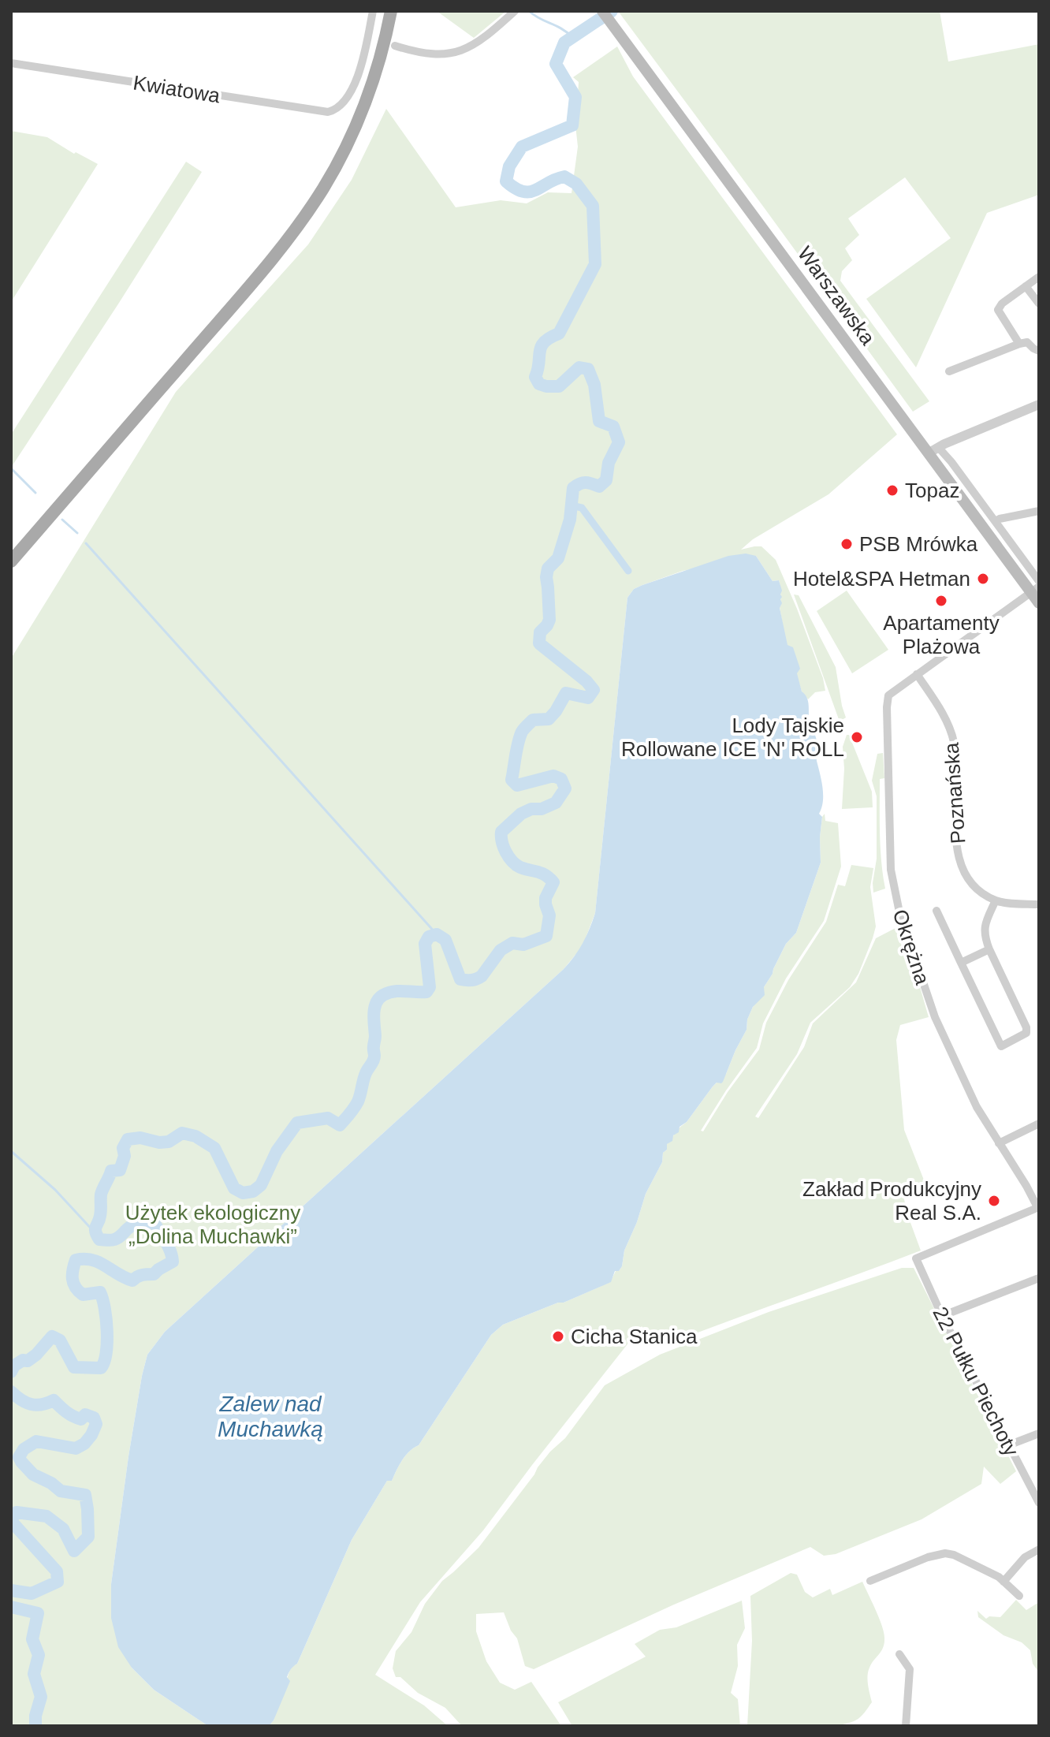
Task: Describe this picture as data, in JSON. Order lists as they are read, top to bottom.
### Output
{
  "streets": {
    "main road": ["Warszawska"],
    "street": [
      "Kwiatowa",
      "Poznańska",
      "Okrężna",
      "22 Pułku Piechoty"
    ]
  },
  "crossings": [
    ["Warszawska", "Okrężna"],
    ["Poznańska", "Okrężna"],
    ["Okrężna", "22 Pułku Piechoty"]
  ],
  "water": ["Zalew nad Muchawką"],
  "parks": ["Użytek ekologiczny „Dolina Muchawki”"],
  "places": [
    "Topaz",
    "PSB Mrówka",
    "Hotel&SPA Hetman",
    "Apartamenty Plażowa",
    "Lody Tajskie Rollowane ICE 'N' ROLL",
    "Zakład Produkcyjny Real S.A.",
    "Cicha Stanica"
  ]
}
